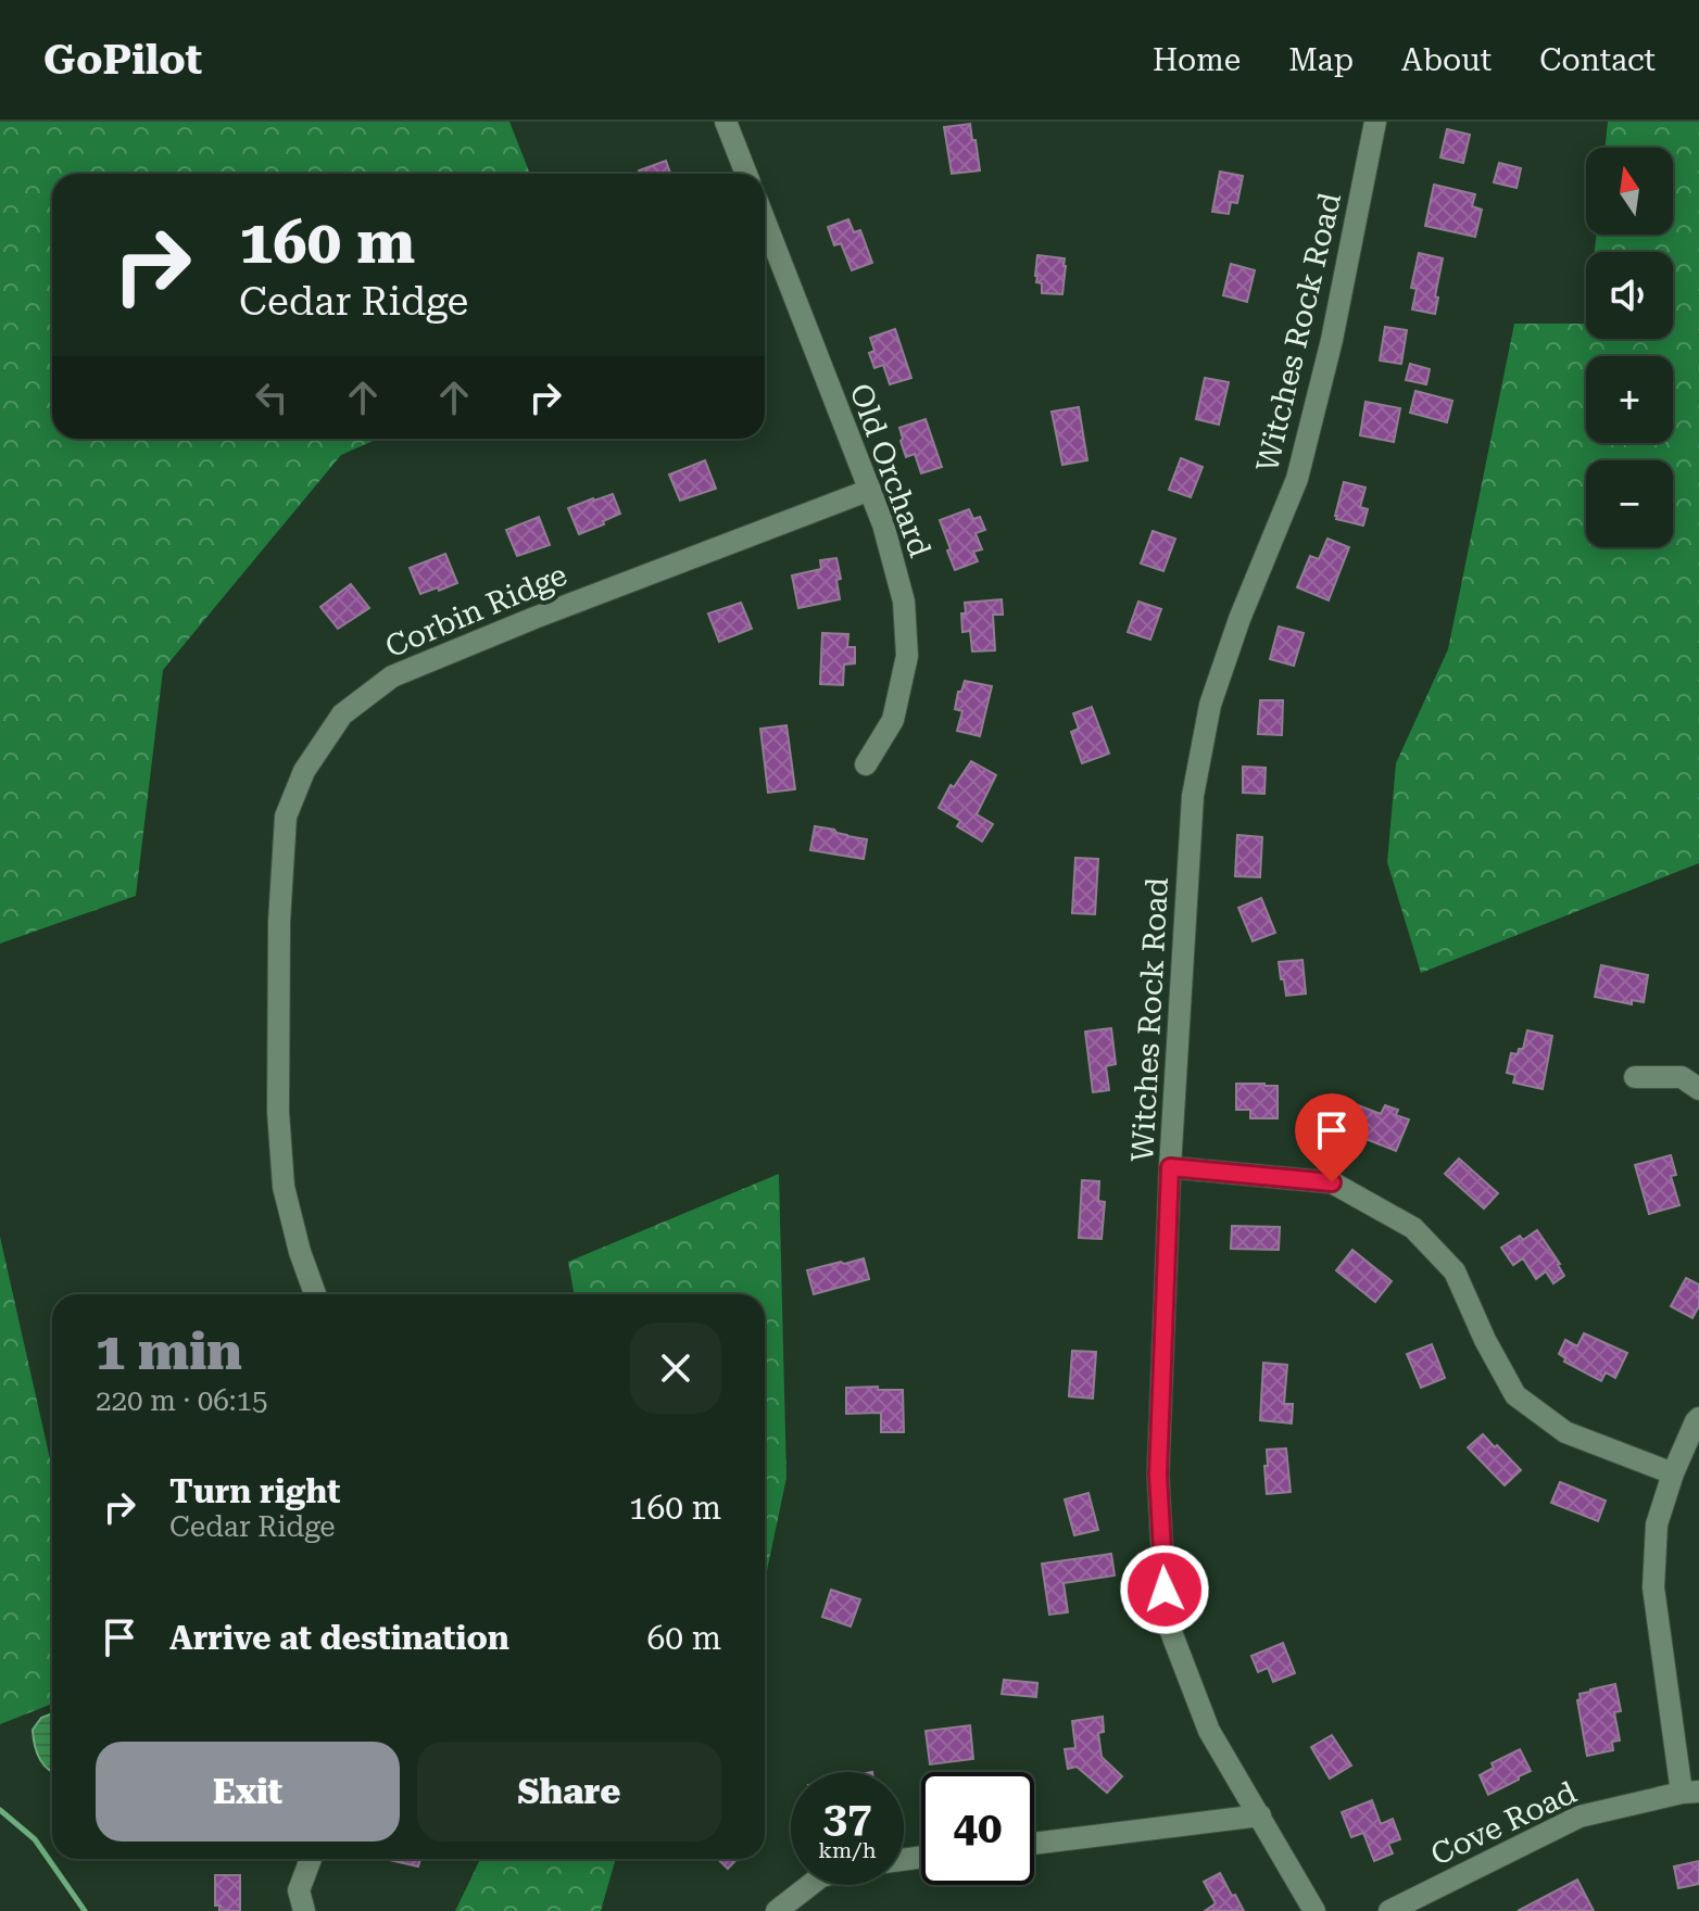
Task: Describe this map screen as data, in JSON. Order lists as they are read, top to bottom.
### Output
{
  "streets": {
    "street": [
      "Witches Rock Road",
      "Old Orchard",
      "Corbin Ridge",
      "Cove Road"
    ]
  },
  "crossings": [
    ["Old Orchard", "Corbin Ridge"]
  ],
  "north": "top",
  "page": {
    "header": "GoPilot",
    "nav": [
      "Home",
      "Map",
      "About",
      "Contact"
    ],
    "map_buttons": ["+", "−"],
    "turn": ["160 m", "Cedar Ridge"],
    "heading": ["1 min", "220 m · 06:15"],
    "list": [
      {
        "name": "Turn right",
        "note": "Cedar Ridge",
        "value": "160 m"
      },
      {
        "name": "Arrive at destination",
        "value": "60 m"
      }
    ],
    "buttons": ["Exit", "Share"],
    "speed": "37 km/h",
    "limit": "40"
  }
}
